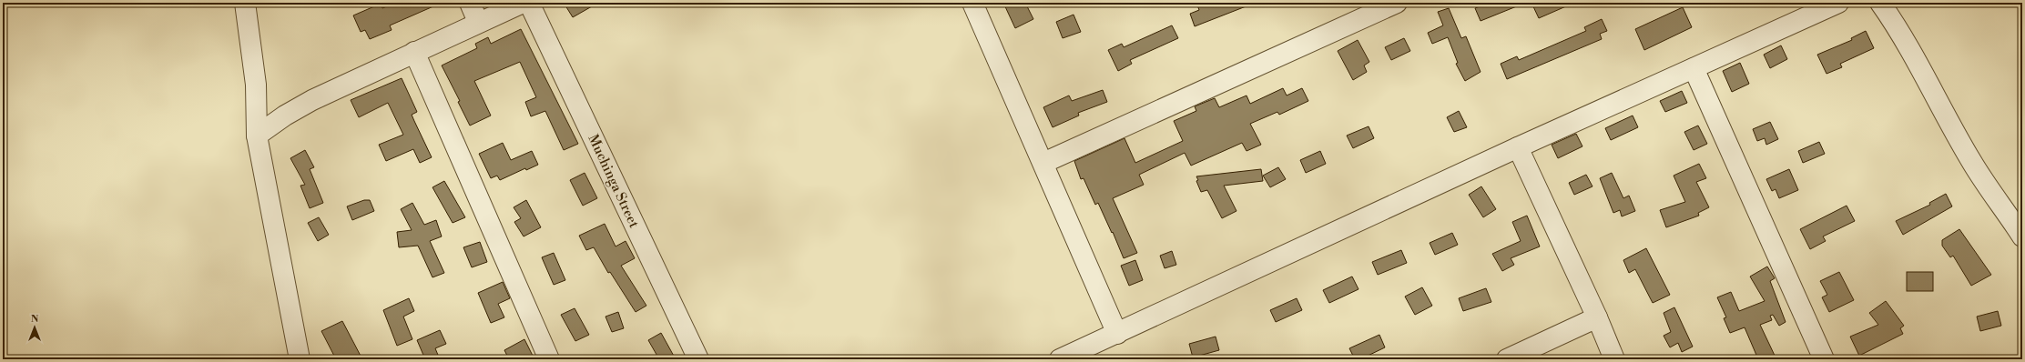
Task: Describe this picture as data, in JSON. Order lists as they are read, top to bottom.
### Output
{
  "streets": {
    "street": ["Muchinga Street"]
  },
  "north": "top"
}
